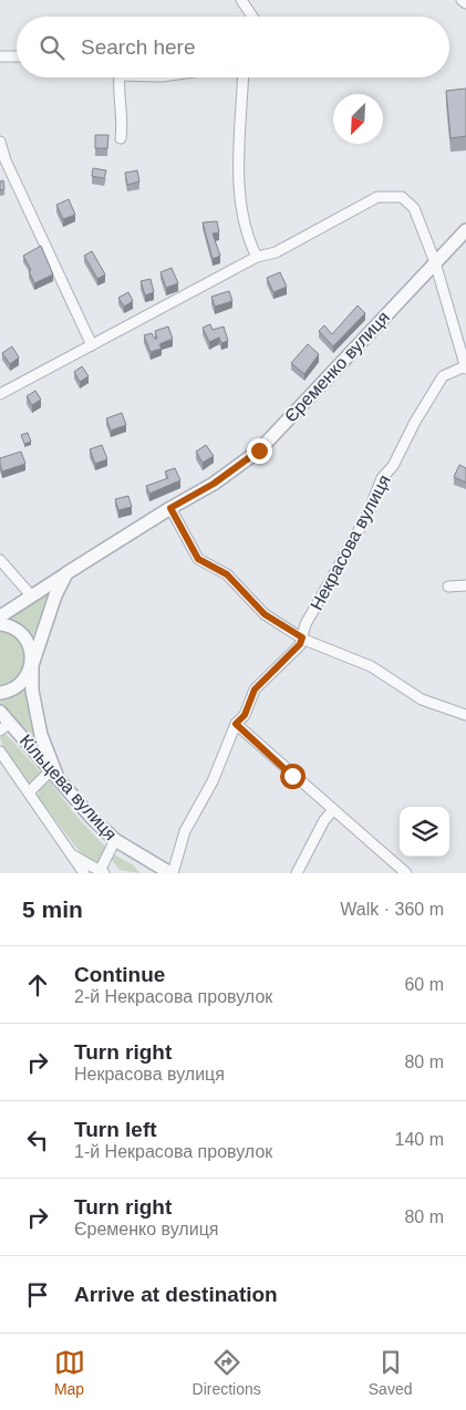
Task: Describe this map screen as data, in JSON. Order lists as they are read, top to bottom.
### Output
{
  "streets": {
    "street": ["Єременко вулиця", "Некрасова вулиця", "Кільцева вулиця"]
  },
  "crossings": [
    ["Некрасова вулиця", "Кільцева вулиця"]
  ],
  "north": "bottom left",
  "page": {
    "search": "Search here",
    "heading": ["5 min", "Walk · 360 m"],
    "list": [
      ["Continue", "2-й Некрасова провулок", "60 m"],
      ["Turn right", "Некрасова вулиця", "80 m"],
      ["Turn left", "1-й Некрасова провулок", "140 m"],
      ["Turn right", "Єременко вулиця", "80 m"],
      "Arrive at destination"
    ],
    "nav": ["Map", "Directions", "Saved"]
  }
}
